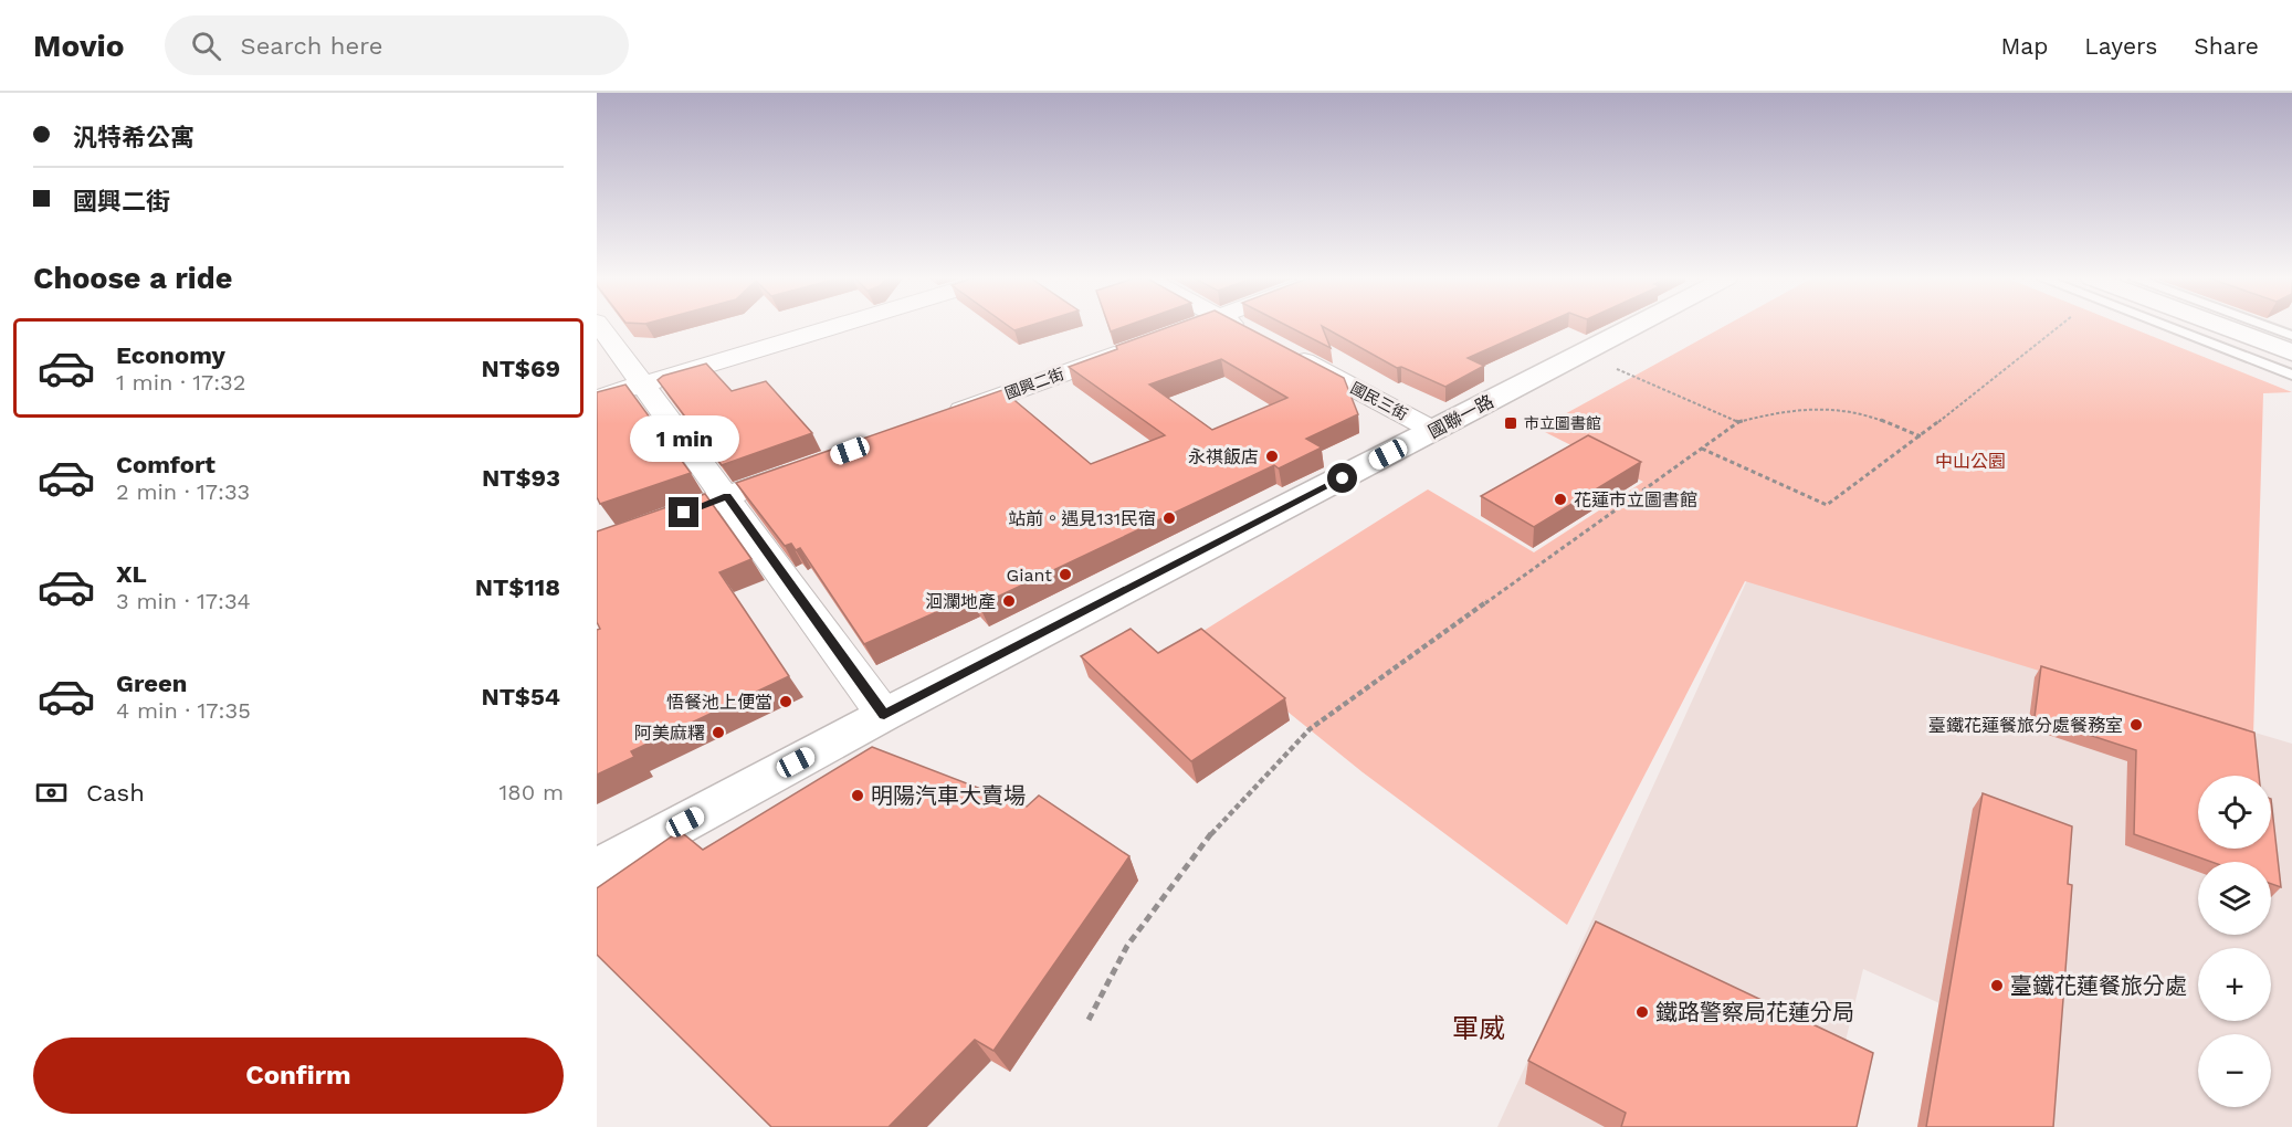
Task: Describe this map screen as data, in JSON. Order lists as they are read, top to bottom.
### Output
{
  "streets": {
    "street": ["國興二街", "國民三街", "國聯一路"]
  },
  "crossings": [
    ["國民三街", "國聯一路"]
  ],
  "districts": ["軍威"],
  "parks": ["中山公園"],
  "places": {
    "transit": ["市立圖書館"],
    "other": [
      "永祺飯店",
      "花蓮市立圖書館",
      "站前。遇見131民宿",
      "Giant",
      "洄瀾地產",
      "悟餐池上便當",
      "臺鐵花蓮餐旅分處餐務室",
      "阿美麻糬",
      "明陽汽車大賣場",
      "臺鐵花蓮餐旅分處",
      "鐵路警察局花蓮分局"
    ]
  },
  "page": {
    "header": "Movio",
    "search": "Search here",
    "nav": ["Map", "Layers", "Share"],
    "banner": ["汎特希公寓", "國興二街"],
    "heading": "Choose a ride",
    "list": [
      {
        "name": "Economy",
        "note": "1 min · 17:32",
        "value": "NT$69"
      },
      {
        "name": "Comfort",
        "note": "2 min · 17:33",
        "value": "NT$93"
      },
      {
        "name": "XL",
        "note": "3 min · 17:34",
        "value": "NT$118"
      },
      {
        "name": "Green",
        "note": "4 min · 17:35",
        "value": "NT$54"
      }
    ],
    "bubble": "1 min",
    "pay": ["Cash", "180 m"],
    "map_buttons": ["+", "−"],
    "buttons": "Confirm"
  }
}
